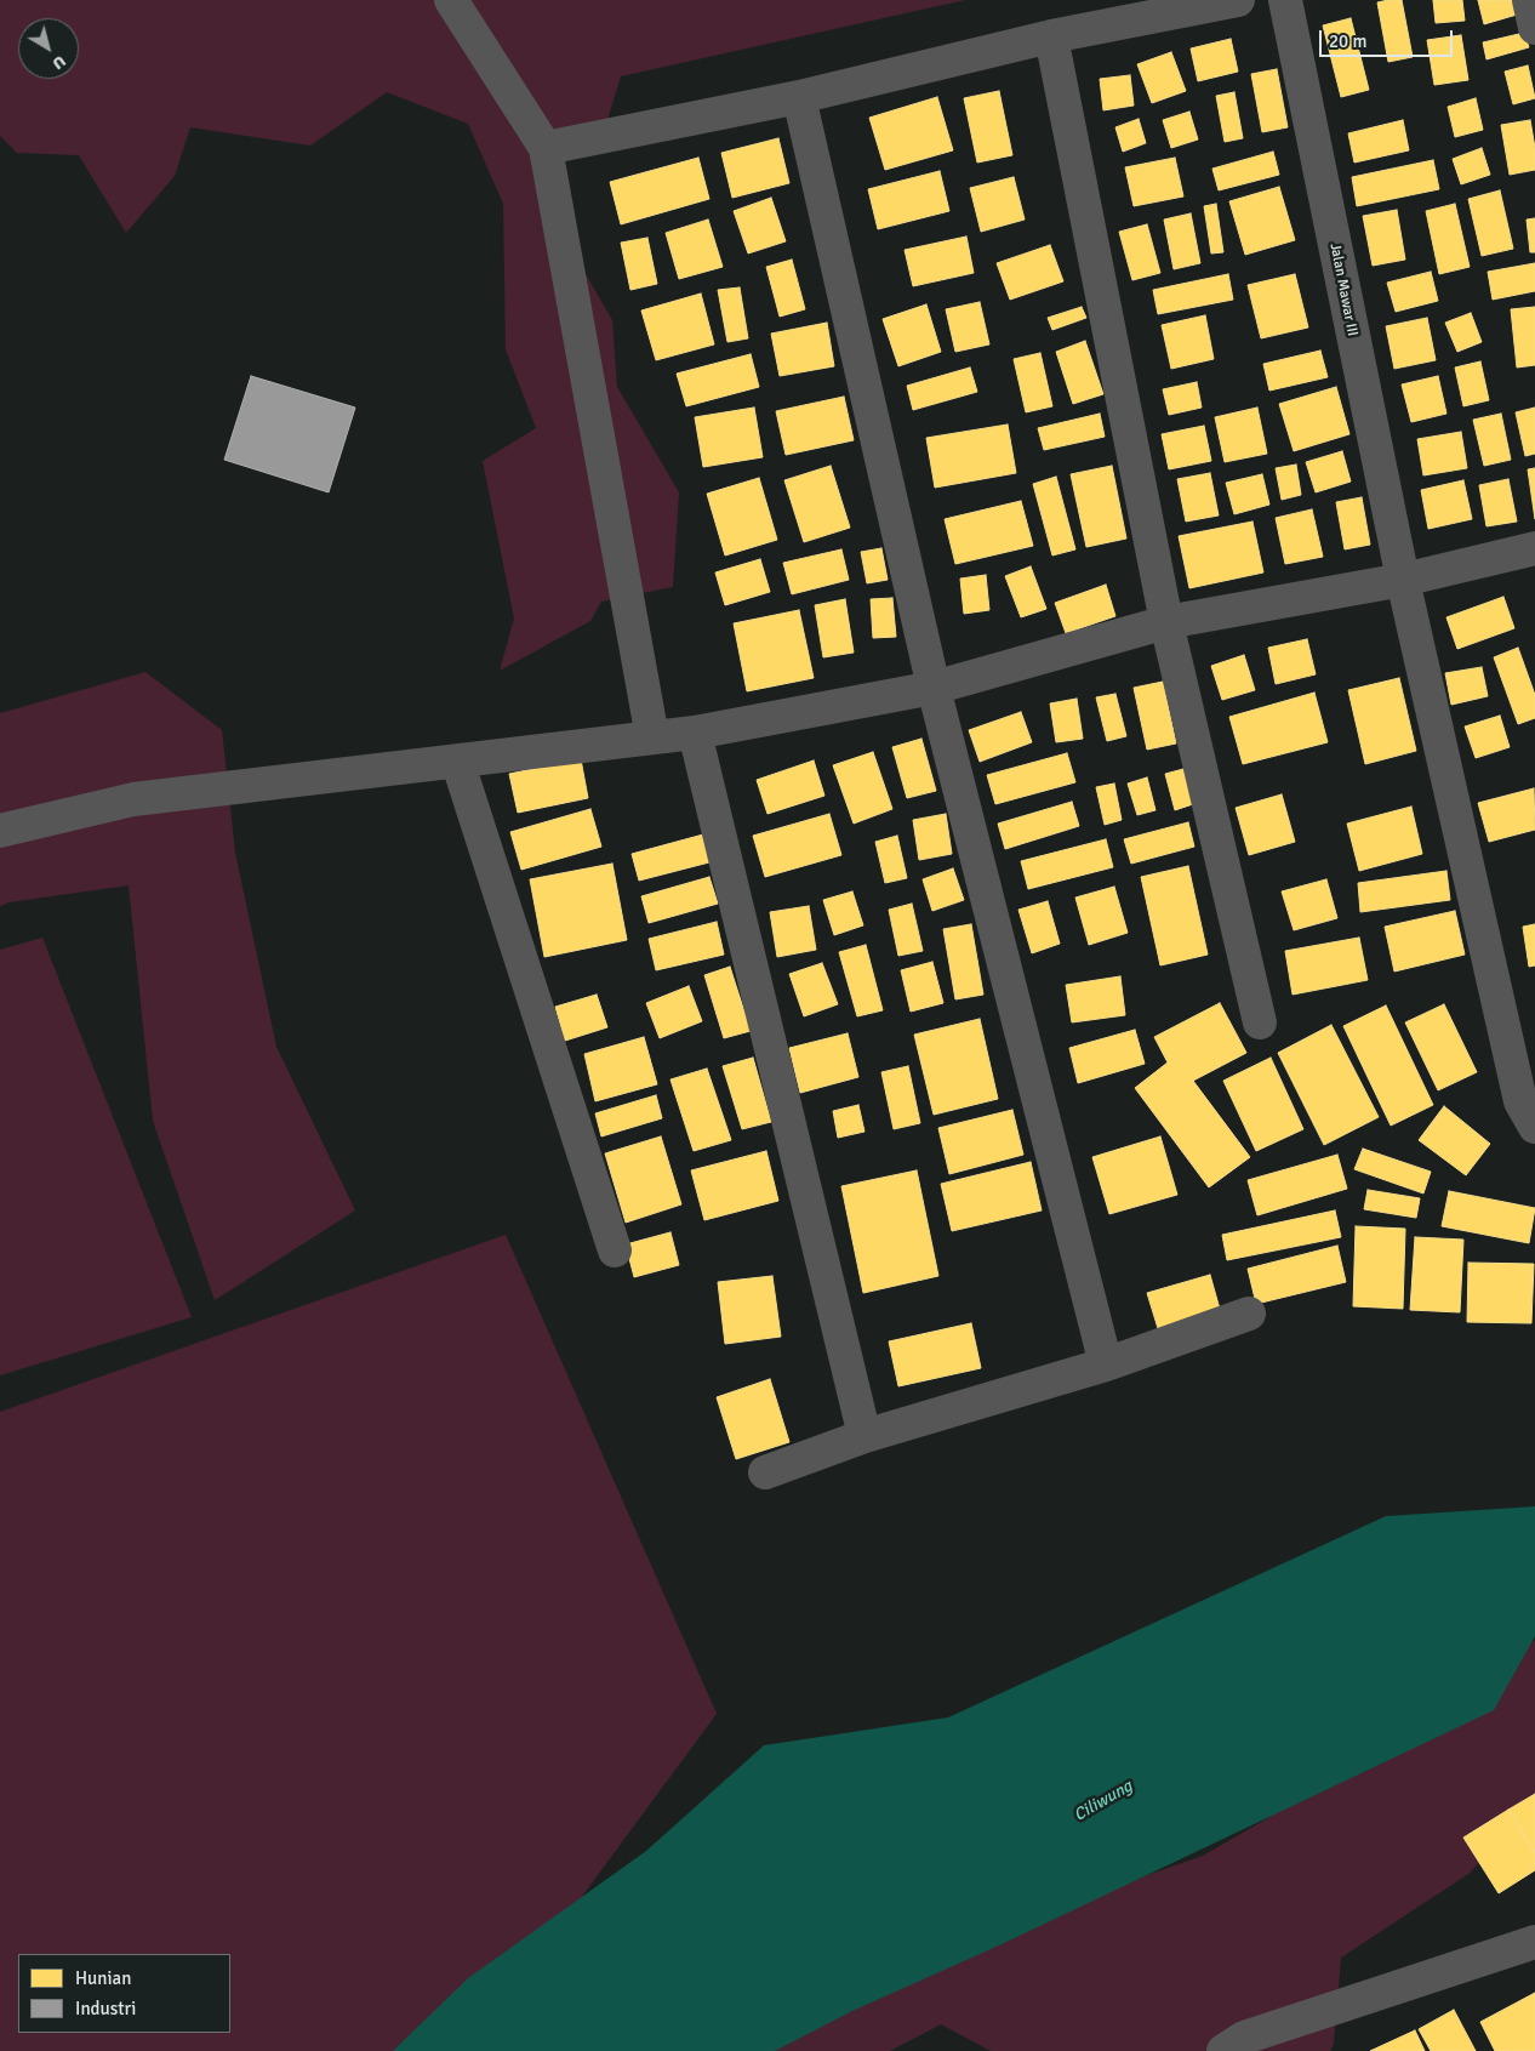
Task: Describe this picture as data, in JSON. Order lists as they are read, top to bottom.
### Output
{
  "streets": {
    "street": ["Jalan Mawar III"]
  },
  "water": ["Ciliwung"],
  "legend": ["Hunian", "Industri"],
  "scale_bar": "20 m",
  "north": "bottom right"
}
